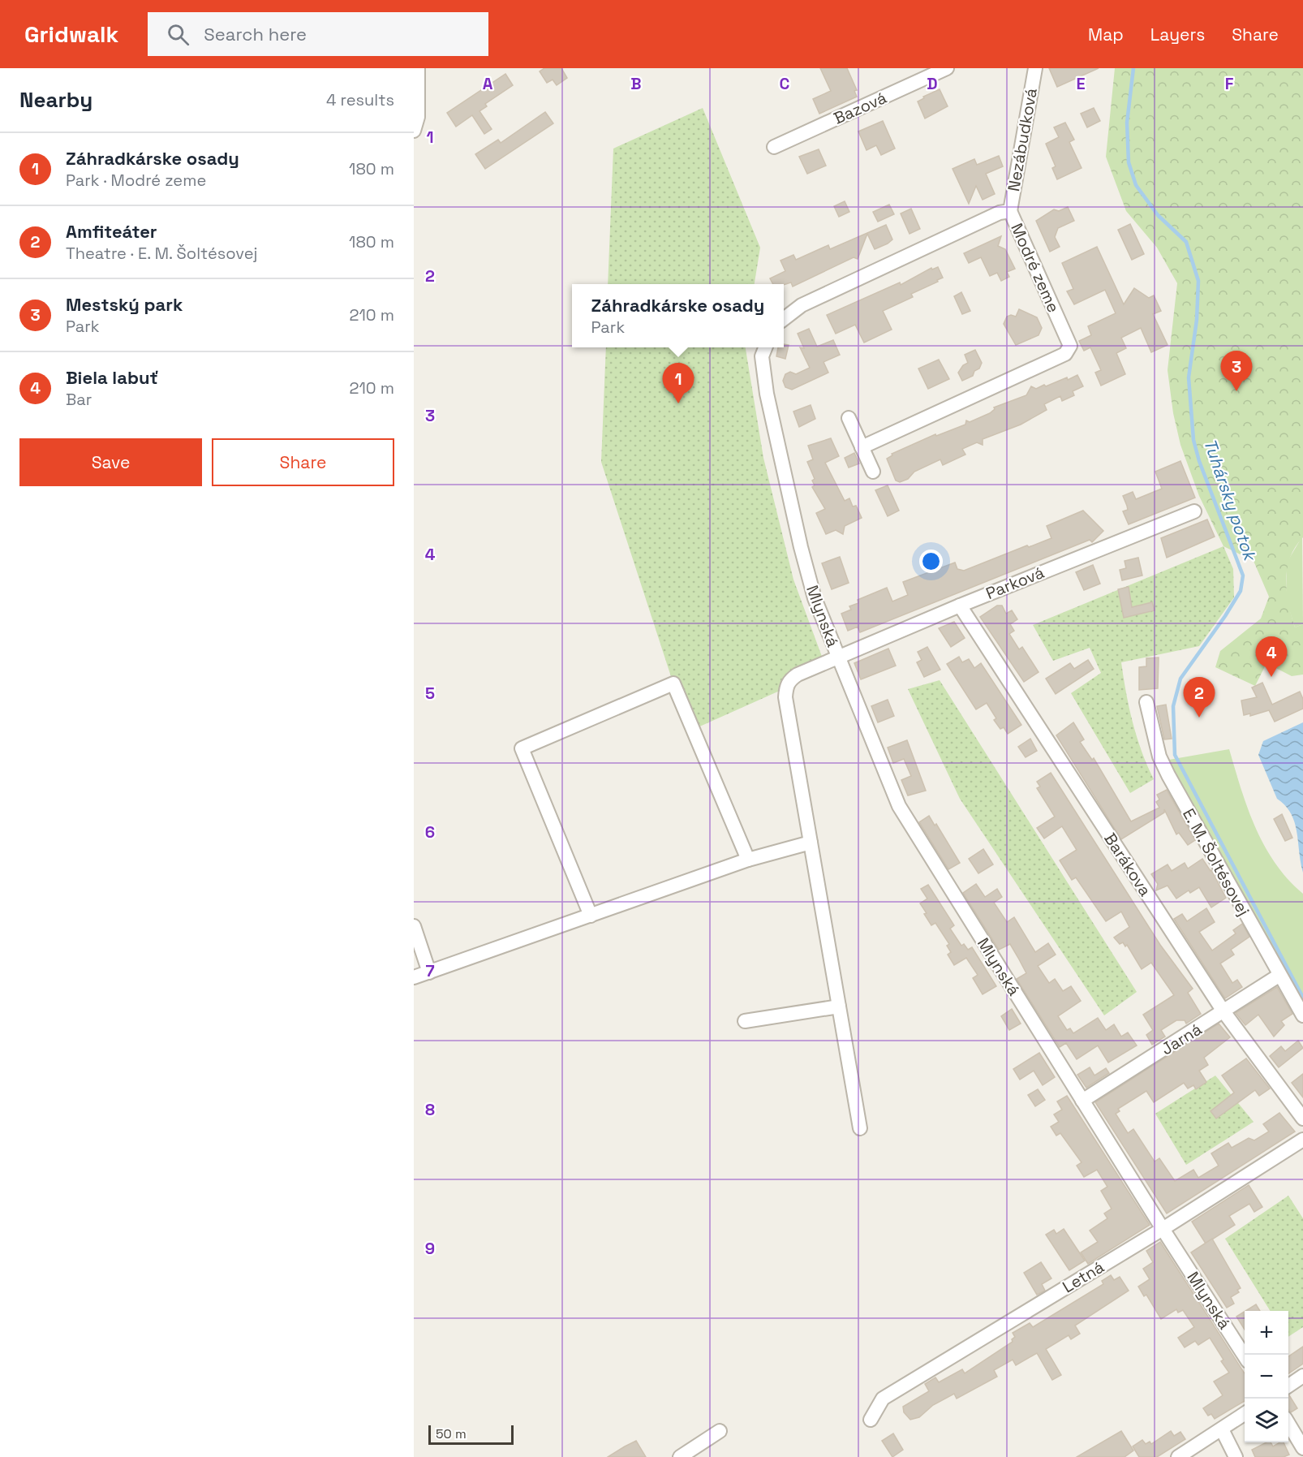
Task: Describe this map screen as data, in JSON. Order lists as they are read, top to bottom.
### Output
{
  "streets": {
    "street": [
      "Bazová",
      "Nezábudková",
      "Modré zeme",
      "Parková",
      "Mlynská",
      "E. M. Šoltésovej",
      "Barákova",
      "Jarná",
      "Letná"
    ]
  },
  "crossings": [
    ["Nezábudková", "Modré zeme"],
    ["Parková", "Mlynská"],
    ["Parková", "Barákova"],
    ["Mlynská", "Jarná"],
    ["Mlynská", "Letná"],
    ["E. M. Šoltésovej", "Jarná"],
    ["Barákova", "Jarná"]
  ],
  "water": ["Tuhársky potok"],
  "scale_bar": "50 m",
  "page": {
    "header": "Gridwalk",
    "search": "Search here",
    "nav": ["Map", "Layers", "Share"],
    "heading": ["Nearby", "4 results"],
    "list": [
      {
        "mark": "1",
        "name": "Záhradkárske osady",
        "note": "Park · Modré zeme",
        "value": "180 m"
      },
      {
        "mark": "2",
        "name": "Amfiteáter",
        "note": "Theatre · E. M. Šoltésovej",
        "value": "180 m"
      },
      {
        "mark": "3",
        "name": "Mestský park",
        "note": "Park",
        "value": "210 m"
      },
      {
        "mark": "4",
        "name": "Biela labuť",
        "note": "Bar",
        "value": "210 m"
      }
    ],
    "popup": ["Záhradkárske osady", "Park"],
    "pins": [
      "3",
      "1",
      "4",
      "2"
    ],
    "buttons": ["Save", "Share"],
    "map_buttons": ["+", "−"],
    "scale": "50 m"
  },
  "grid": {
    "columns": [
      "A",
      "B",
      "C",
      "D",
      "E",
      "F"
    ],
    "rows": [
      "1",
      "2",
      "3",
      "4",
      "5",
      "6",
      "7",
      "8",
      "9"
    ]
  }
}
